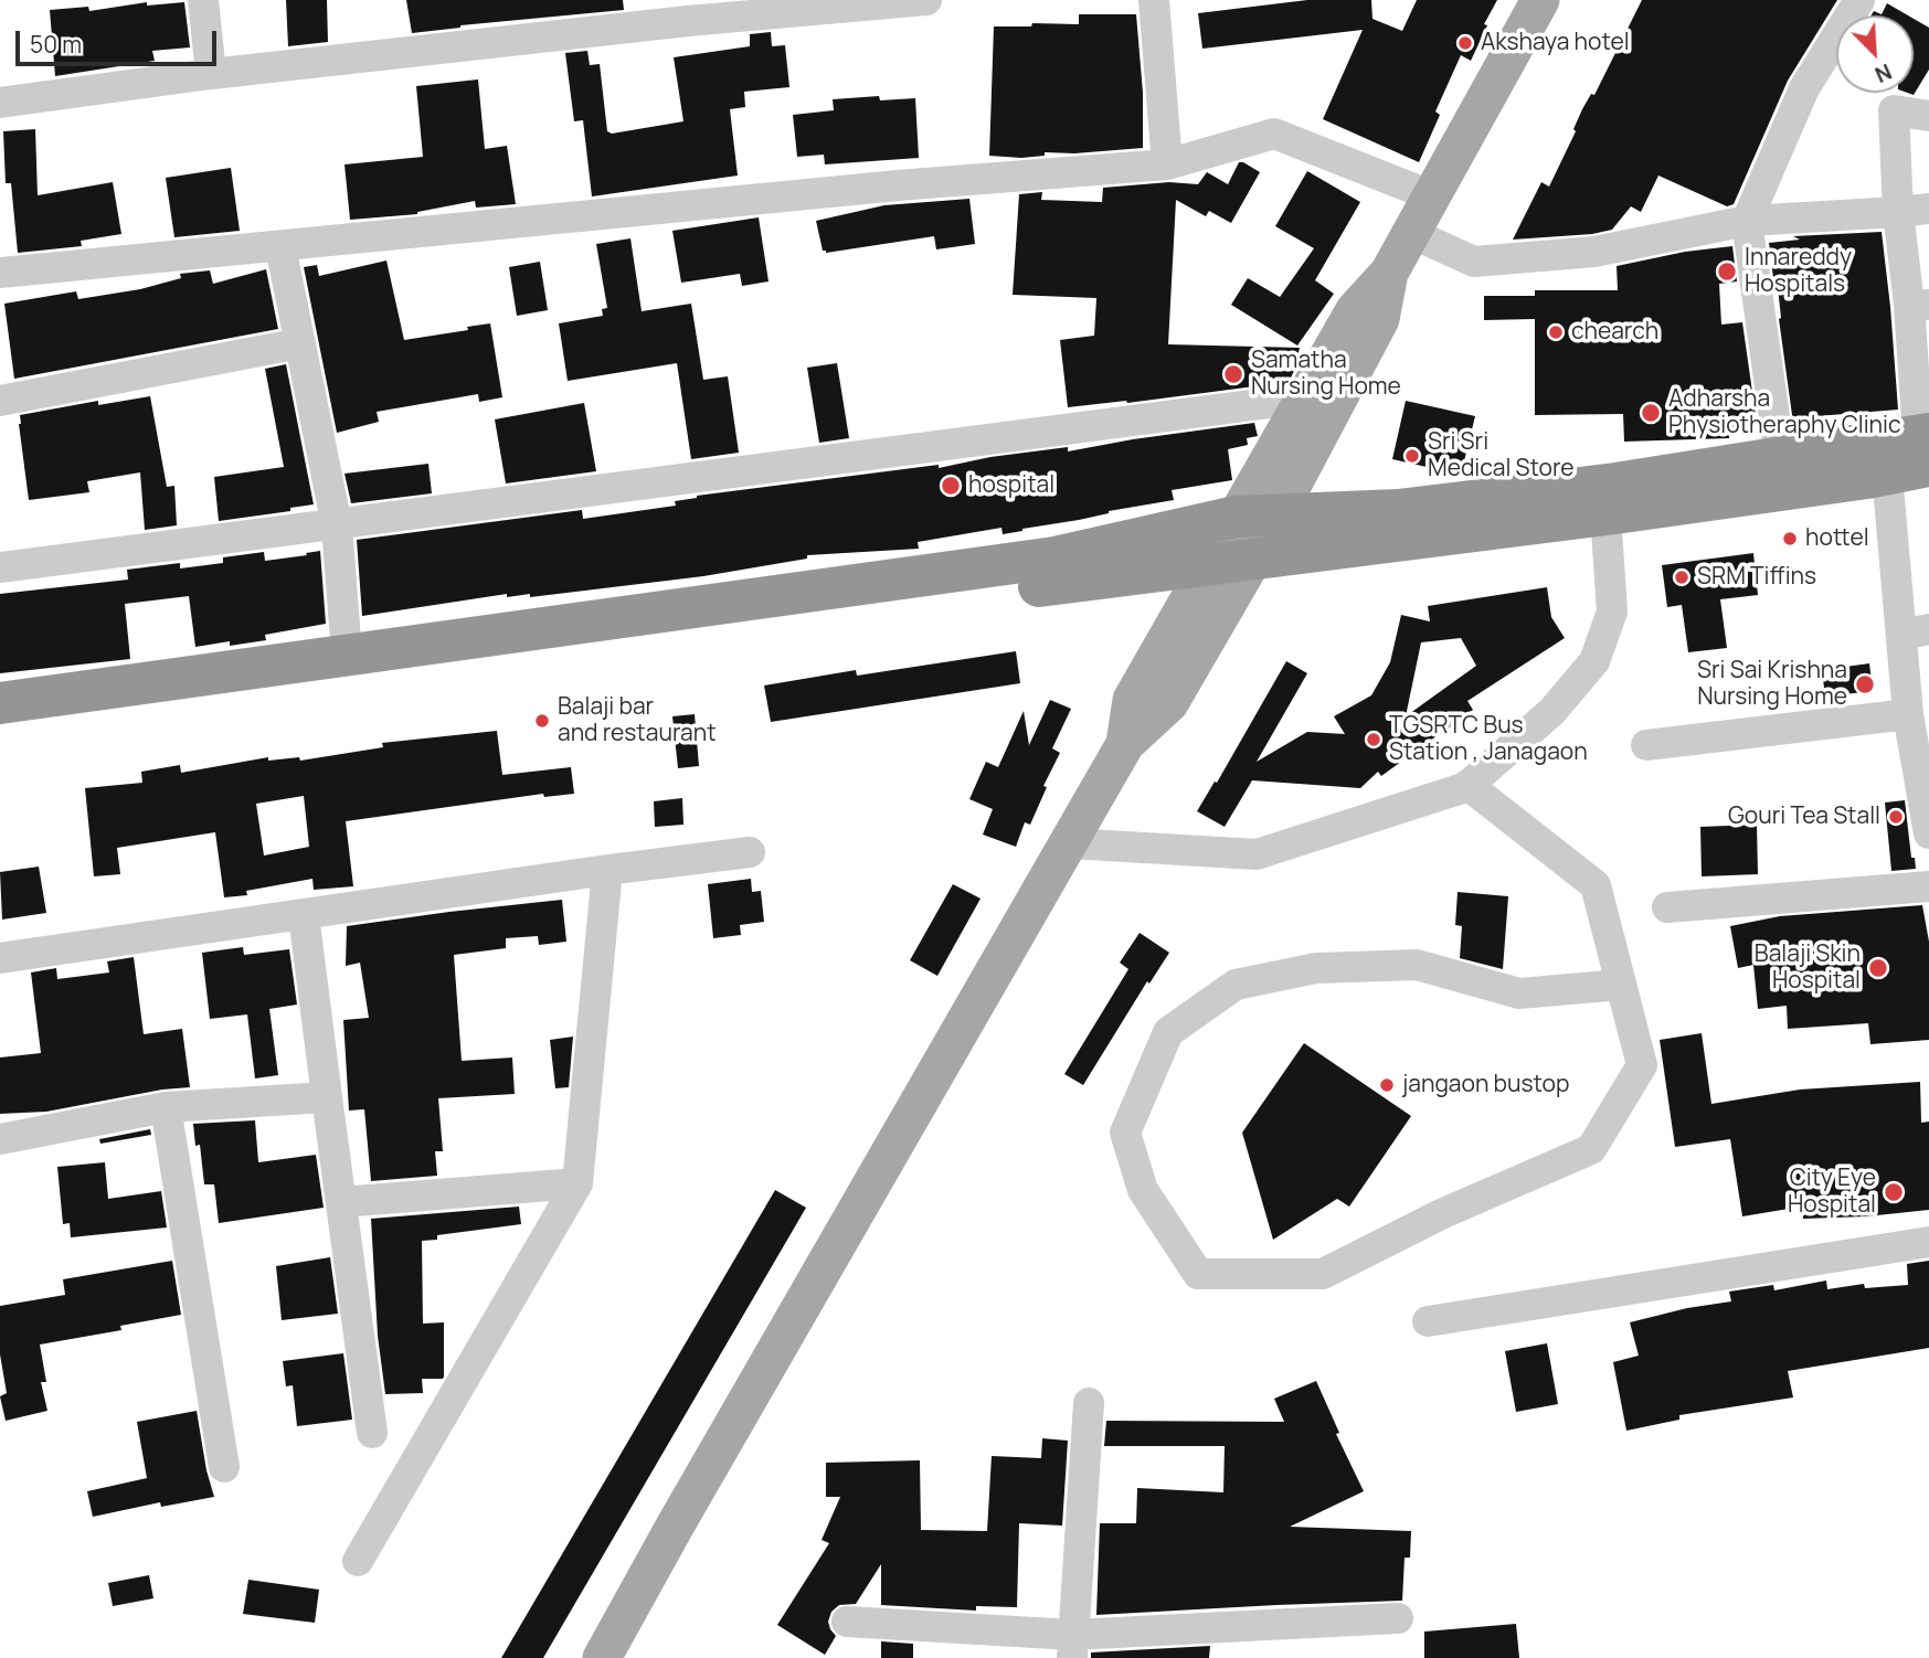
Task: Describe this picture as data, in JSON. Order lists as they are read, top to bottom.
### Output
{
  "places": [
    "Akshaya hotel",
    "Innareddy Hospitals",
    "chearch",
    "Samatha Nursing Home",
    "Adharsha Physiotheraphy Clinic",
    "Sri Sri Medical Store",
    "hospital",
    "hottel",
    "SRM Tiffins",
    "Sri Sai Krishna Nursing Home",
    "Balaji bar and restaurant",
    "TGSRTC Bus Station , Janagaon",
    "Gouri Tea Stall",
    "Balaji Skin Hospital",
    "jangaon bustop",
    "City Eye Hospital"
  ],
  "scale_bar": "50 m",
  "north": "bottom right"
}
